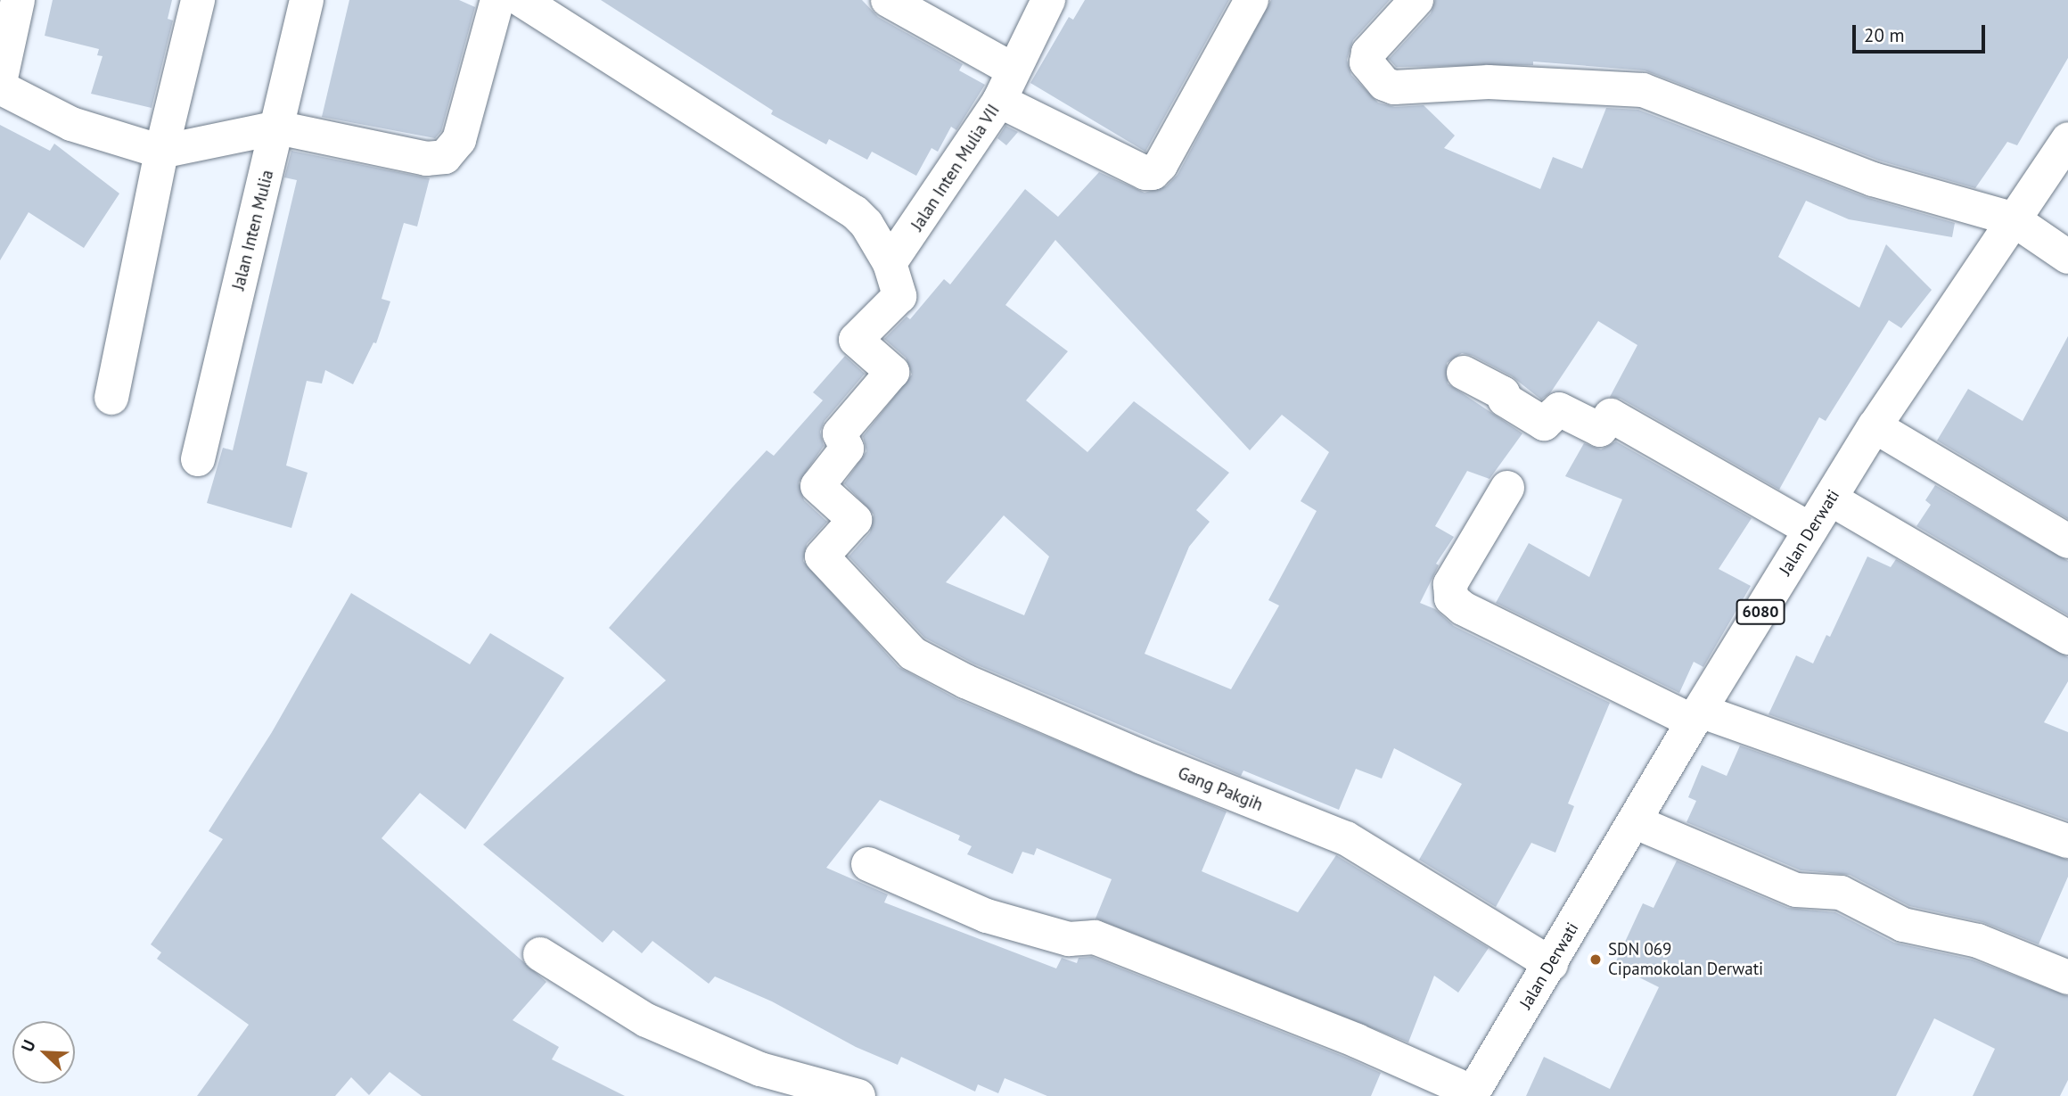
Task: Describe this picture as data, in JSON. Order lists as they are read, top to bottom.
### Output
{
  "streets": {
    "street": [
      "Jalan Inten Mulia VII",
      "Jalan Inten Mulia",
      "Jalan Derwati",
      "6080",
      "Gang Pakgih"
    ]
  },
  "crossings": [
    ["Jalan Inten Mulia VII", "Gang Pakgih"],
    ["Jalan Derwati", "Gang Pakgih"]
  ],
  "places": ["SDN 069 Cipamokolan Derwati"],
  "scale_bar": "20 m",
  "north": "top left"
}
